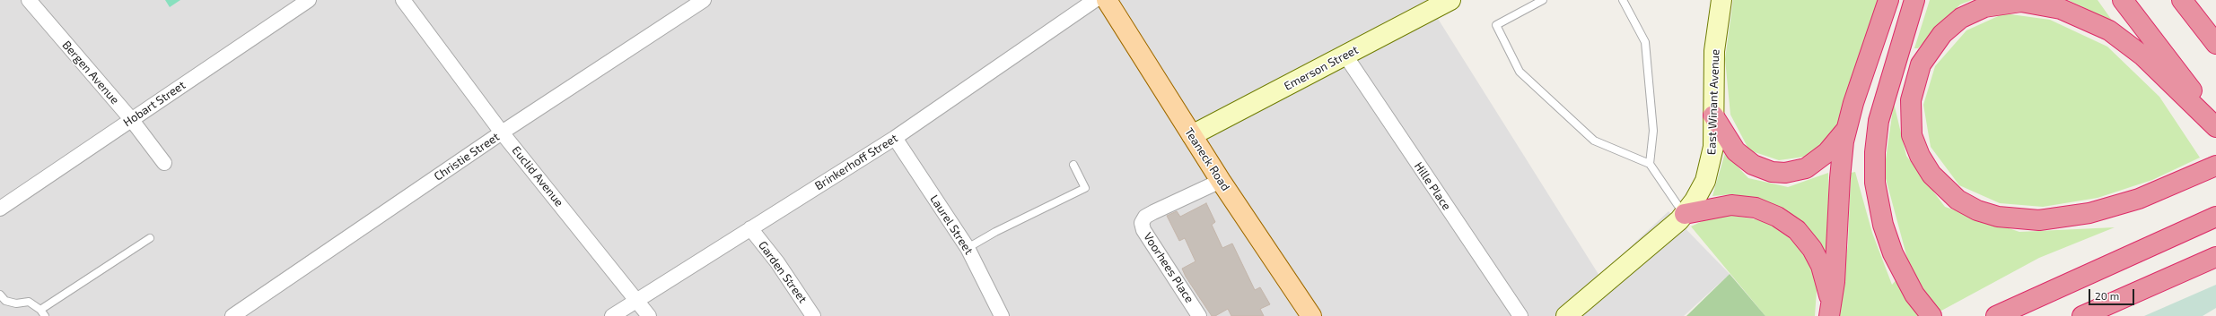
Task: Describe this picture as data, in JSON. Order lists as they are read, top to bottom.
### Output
{
  "streets": {
    "main road": ["Emerson Street", "East Winant Avenue", "Teaneck Road"],
    "street": [
      "Bergen Avenue",
      "Hobart Street",
      "Christie Street",
      "Brinkerhoff Street",
      "Euclid Avenue",
      "Hille Place",
      "Laurel Street",
      "Voorhees Place",
      "Garden Street"
    ]
  },
  "crossings": [
    ["Emerson Street", "Teaneck Road"],
    ["Emerson Street", "Hille Place"],
    ["Bergen Avenue", "Hobart Street"],
    ["Christie Street", "Euclid Avenue"],
    ["Teaneck Road", "Voorhees Place"],
    ["Brinkerhoff Street", "Euclid Avenue"],
    ["Brinkerhoff Street", "Laurel Street"],
    ["Brinkerhoff Street", "Garden Street"]
  ],
  "scale_bar": "20 m"
}
